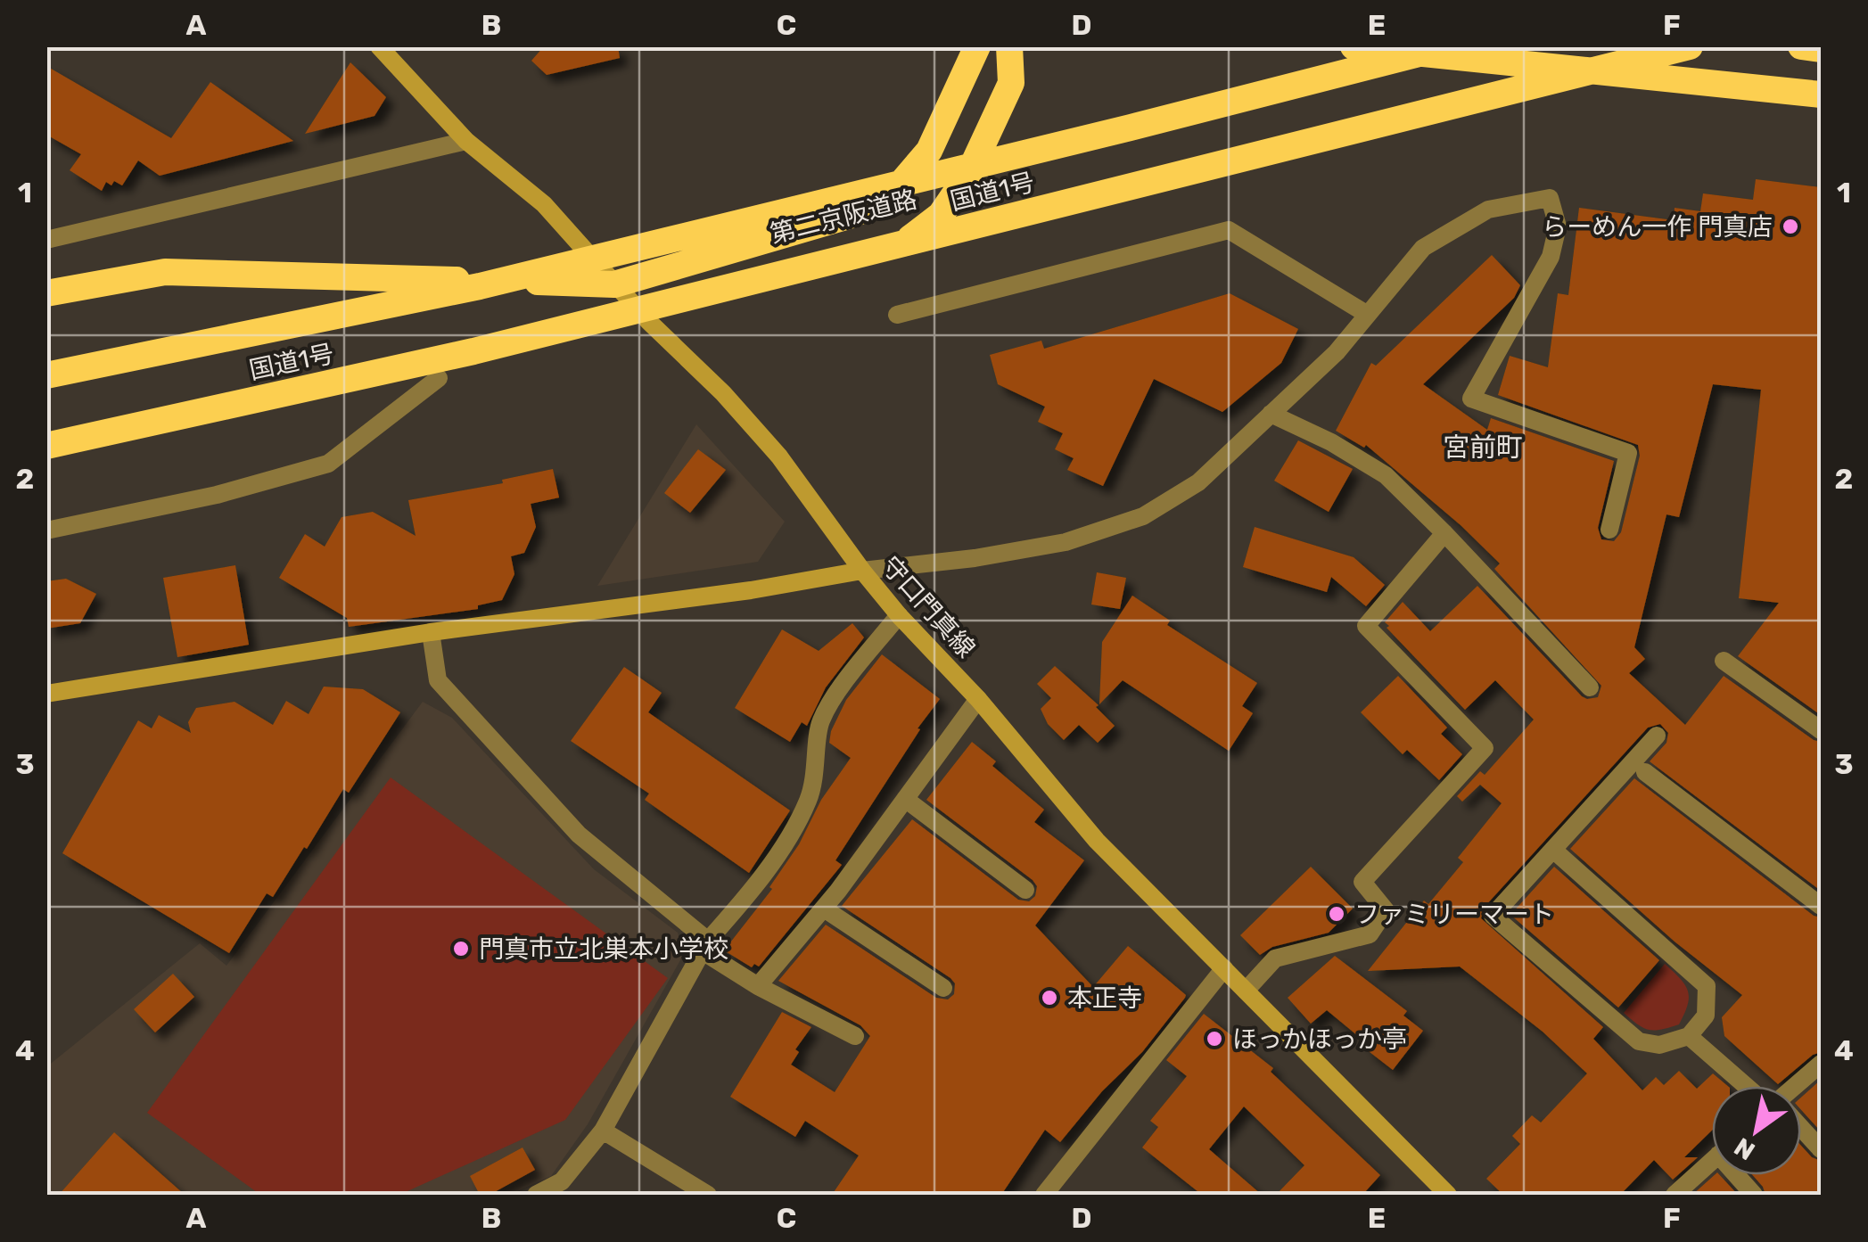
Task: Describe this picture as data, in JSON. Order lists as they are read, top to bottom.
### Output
{
  "streets": {
    "highway": ["国道1号", "第二京阪道路"],
    "main road": ["守口門真線"]
  },
  "districts": ["宮前町"],
  "places": [
    "らーめん一作 門真店",
    "ファミリーマート",
    "門真市立北巣本小学校",
    "本正寺",
    "ほっかほっか亭"
  ],
  "north": "bottom left",
  "grid": {
    "columns": [
      "A",
      "B",
      "C",
      "D",
      "E",
      "F"
    ],
    "rows": [
      "1",
      "2",
      "3",
      "4"
    ]
  }
}
